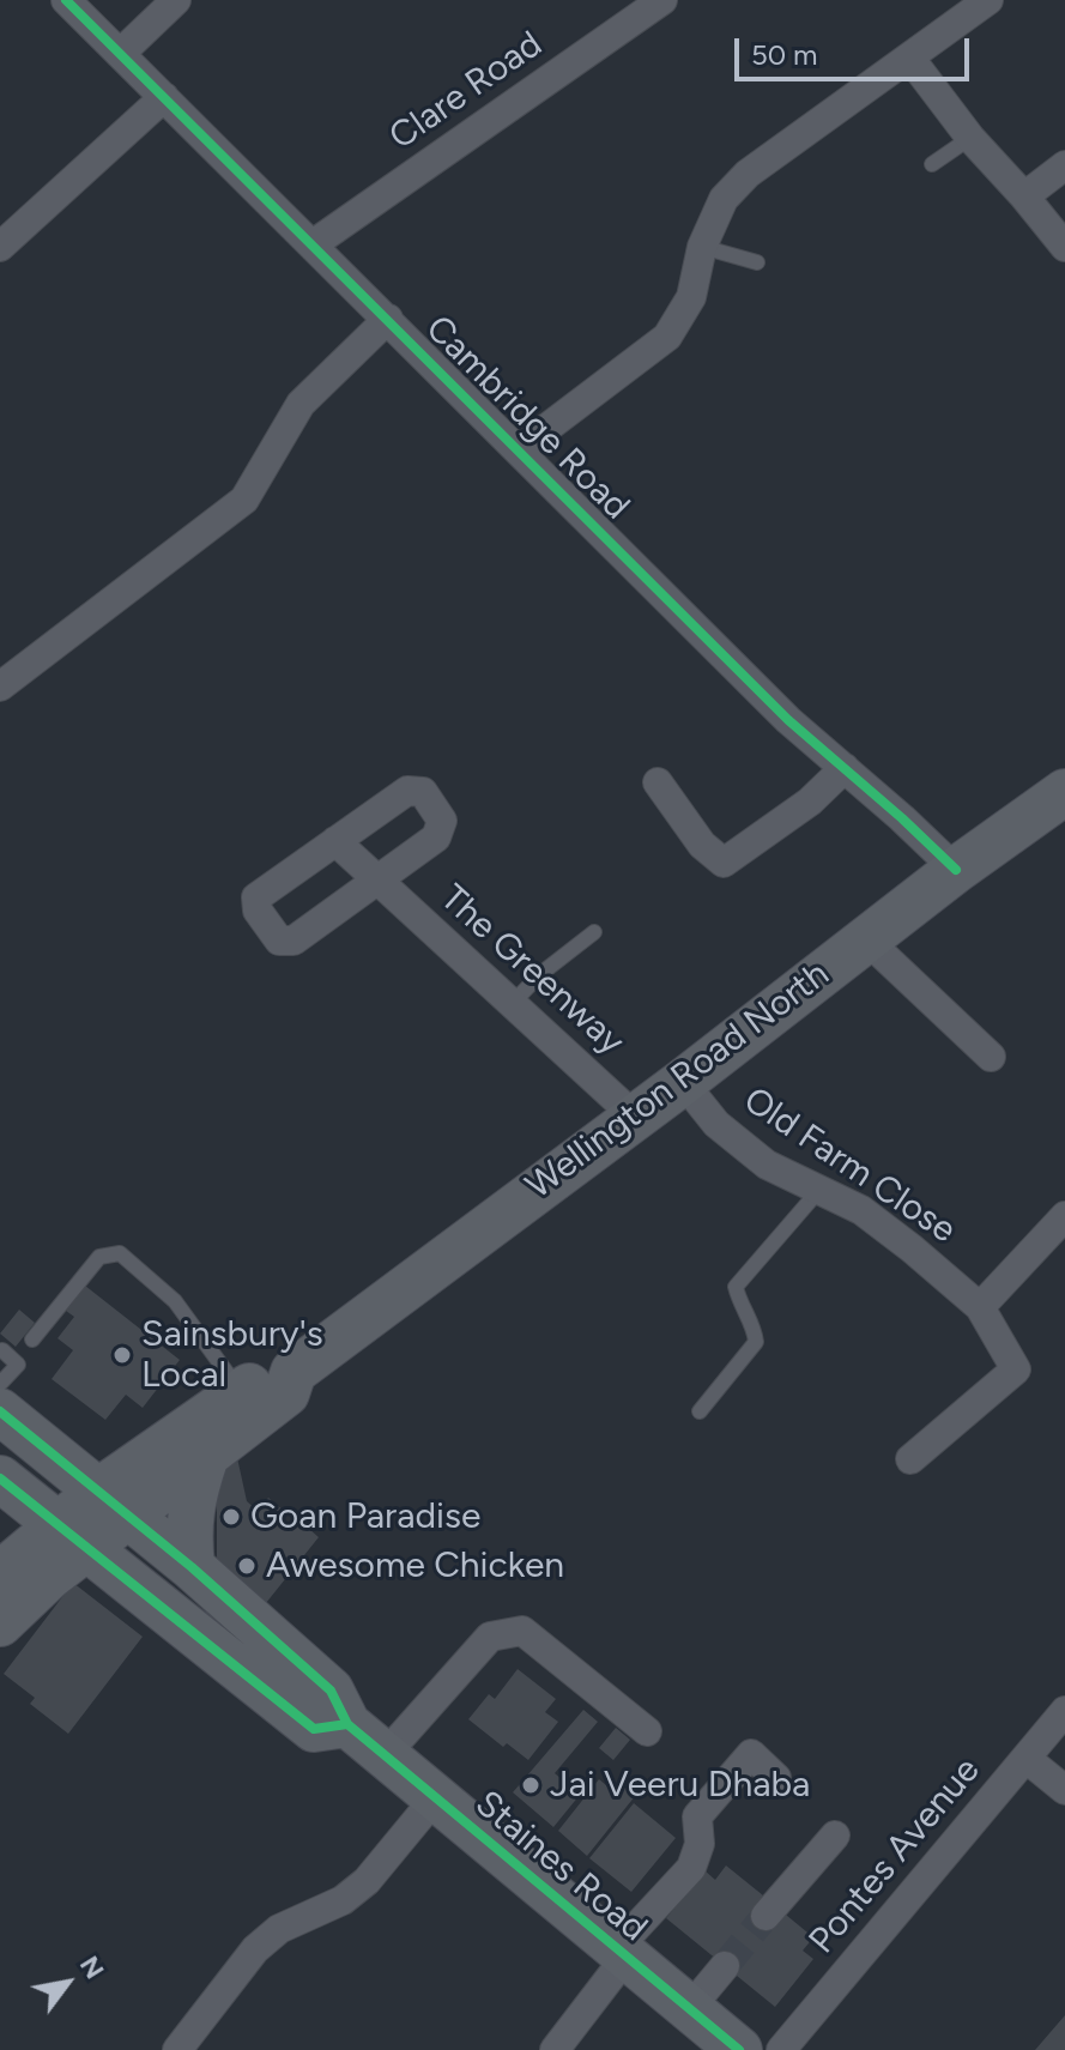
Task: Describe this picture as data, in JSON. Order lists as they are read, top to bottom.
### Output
{
  "streets": {
    "main road": ["Wellington Road North", "Staines Road"],
    "street": [
      "Clare Road",
      "Cambridge Road",
      "The Greenway",
      "Old Farm Close",
      "Pontes Avenue"
    ]
  },
  "crossings": [
    ["Clare Road", "Cambridge Road"],
    ["Cambridge Road", "Wellington Road North"],
    ["The Greenway", "Wellington Road North"],
    ["Wellington Road North", "Old Farm Close"],
    ["Wellington Road North", "Staines Road"]
  ],
  "places": [
    "Sainsbury's Local",
    "Goan Paradise",
    "Awesome Chicken",
    "Jai Veeru Dhaba"
  ],
  "scale_bar": "50 m",
  "north": "top right"
}
